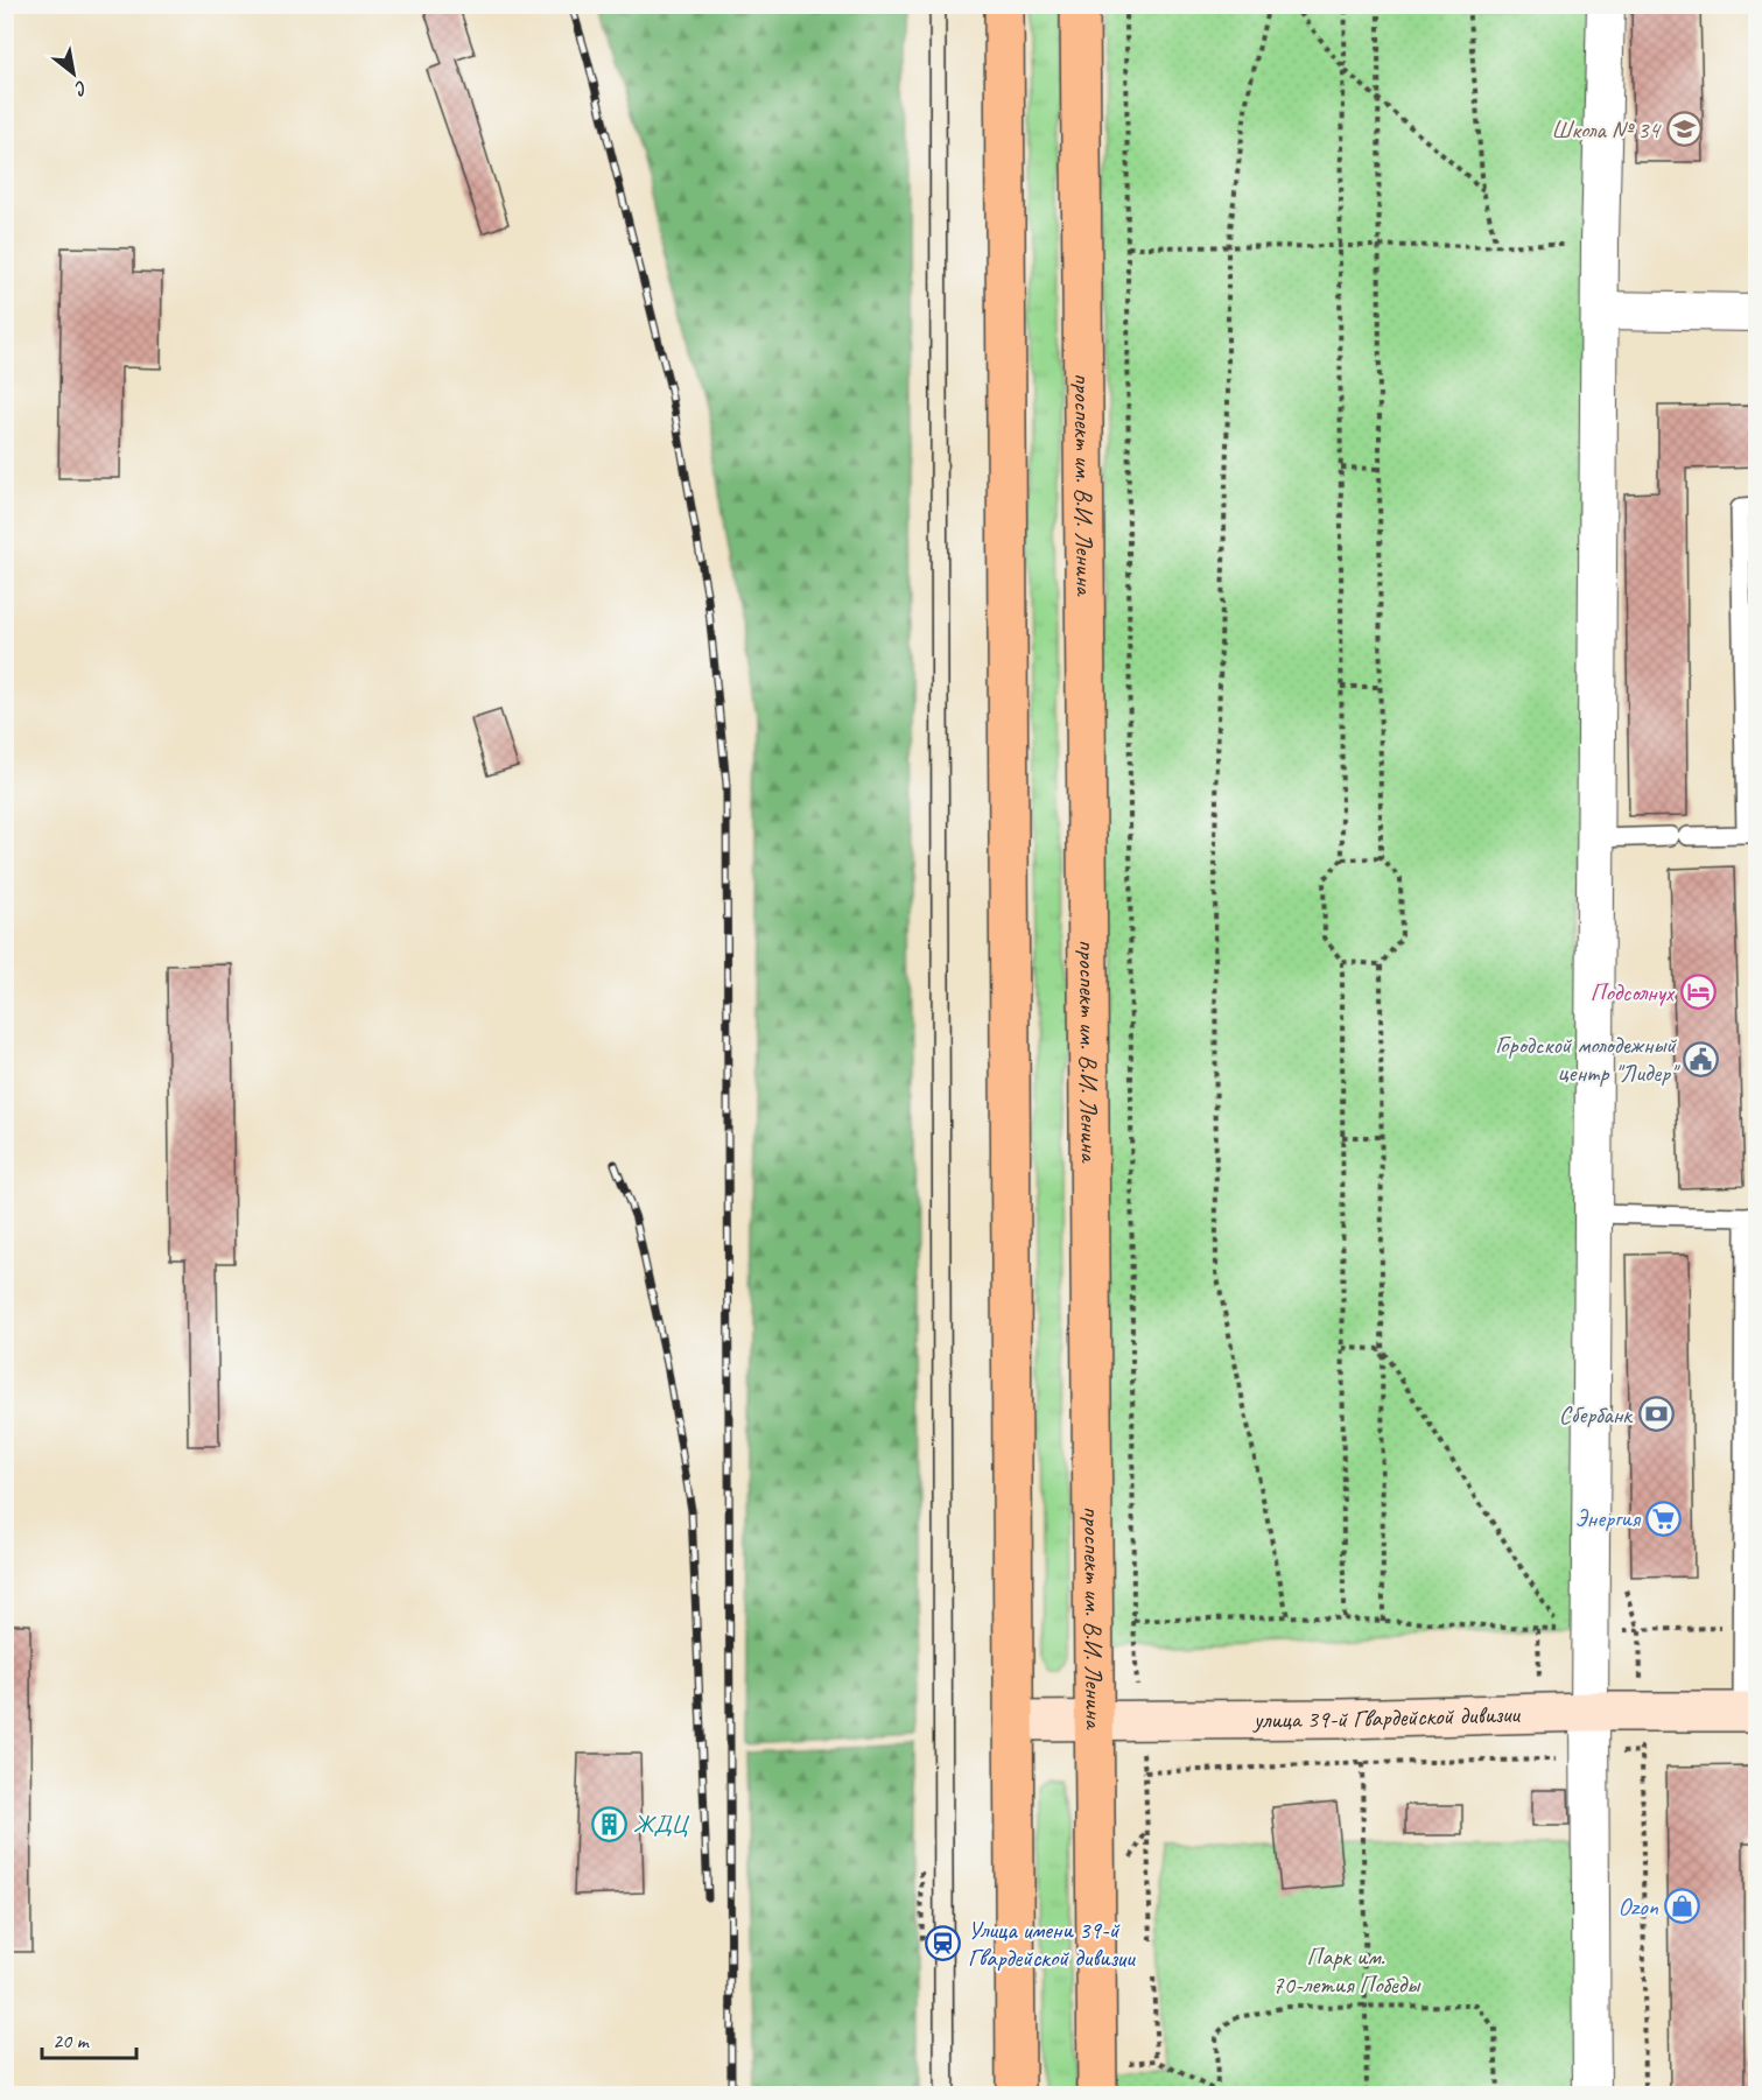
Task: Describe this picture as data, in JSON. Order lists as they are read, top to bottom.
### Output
{
  "streets": {
    "main road": ["проспект им. В.И. Ленина", "улица 39-й Гвардейской дивизии"]
  },
  "crossings": [
    ["проспект им. В.И. Ленина", "улица 39-й Гвардейской дивизии"]
  ],
  "parks": ["Парк им. 70-летия Победы"],
  "places": {
    "school or university": ["Школа № 34"],
    "hotel": ["Подсолнух"],
    "public building": ["Городской молодежный центр \"Лидер\""],
    "bank": ["Сбербанк"],
    "supermarket": ["Энергия"],
    "building": ["ЖДЦ"],
    "shop": ["Ozon"],
    "station": ["Улица имени 39-й Гвардейской дивизии"]
  },
  "scale_bar": "20 m",
  "north": "bottom right"
}
